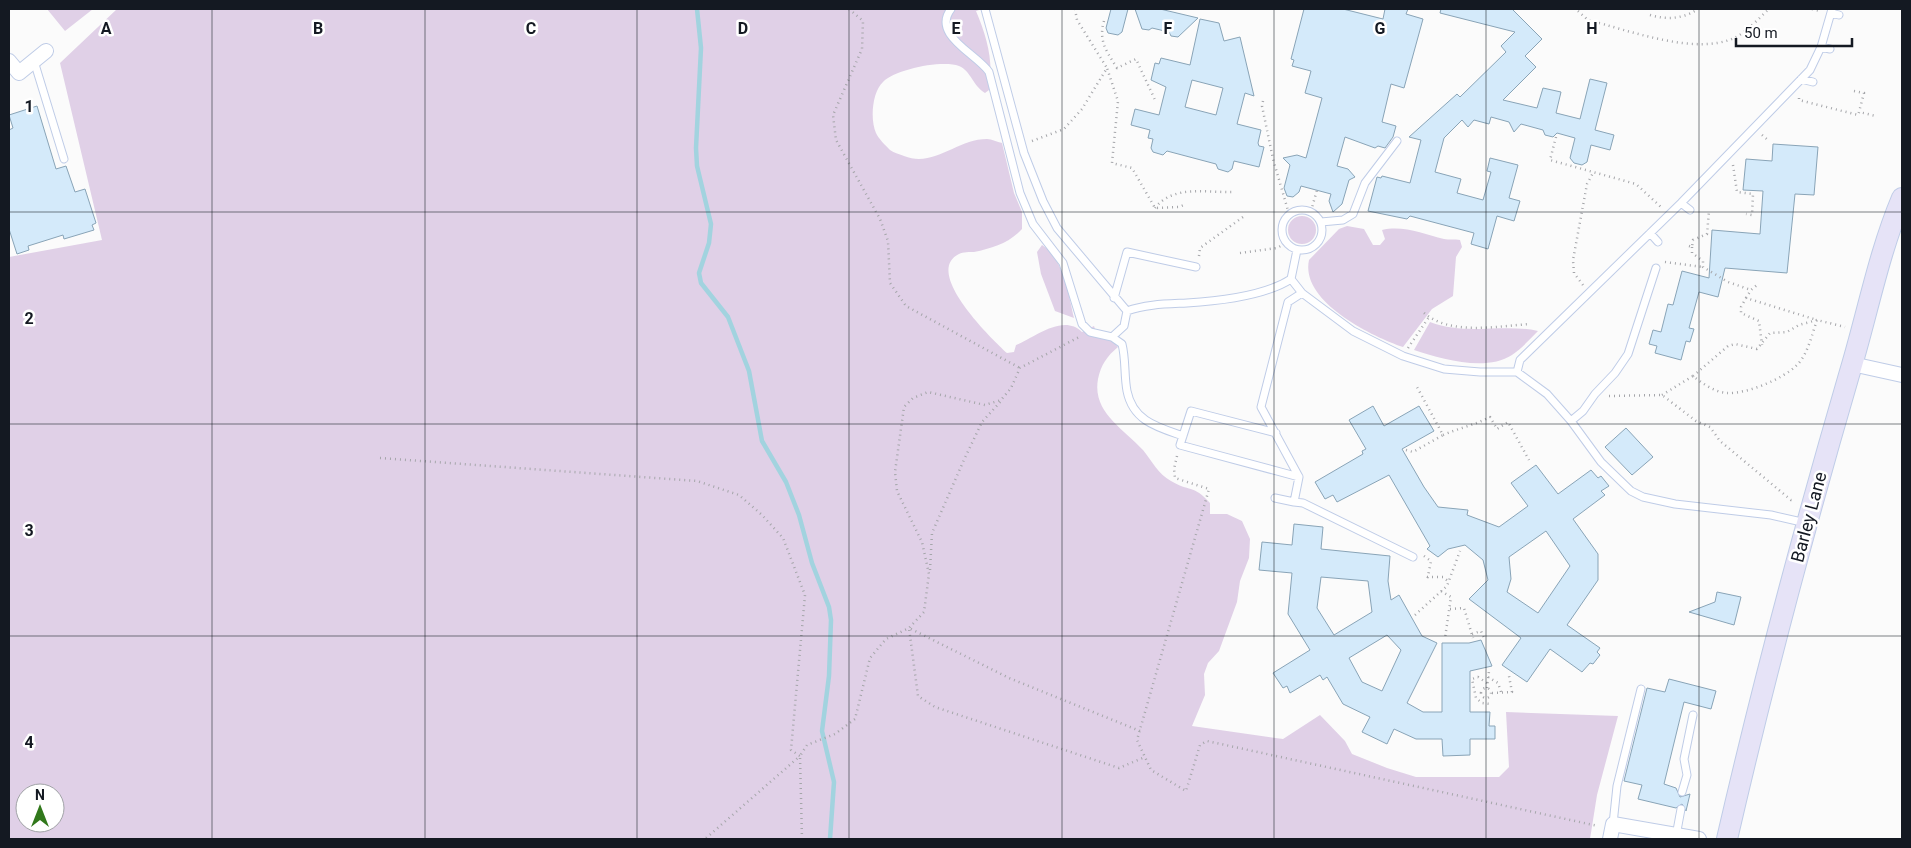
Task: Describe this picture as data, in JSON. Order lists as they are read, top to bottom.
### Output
{
  "streets": {
    "main road": ["Barley Lane"]
  },
  "scale_bar": "50 m",
  "north": "top",
  "grid": {
    "columns": [
      "A",
      "B",
      "C",
      "D",
      "E",
      "F",
      "G",
      "H"
    ],
    "rows": [
      "1",
      "2",
      "3",
      "4"
    ]
  }
}
